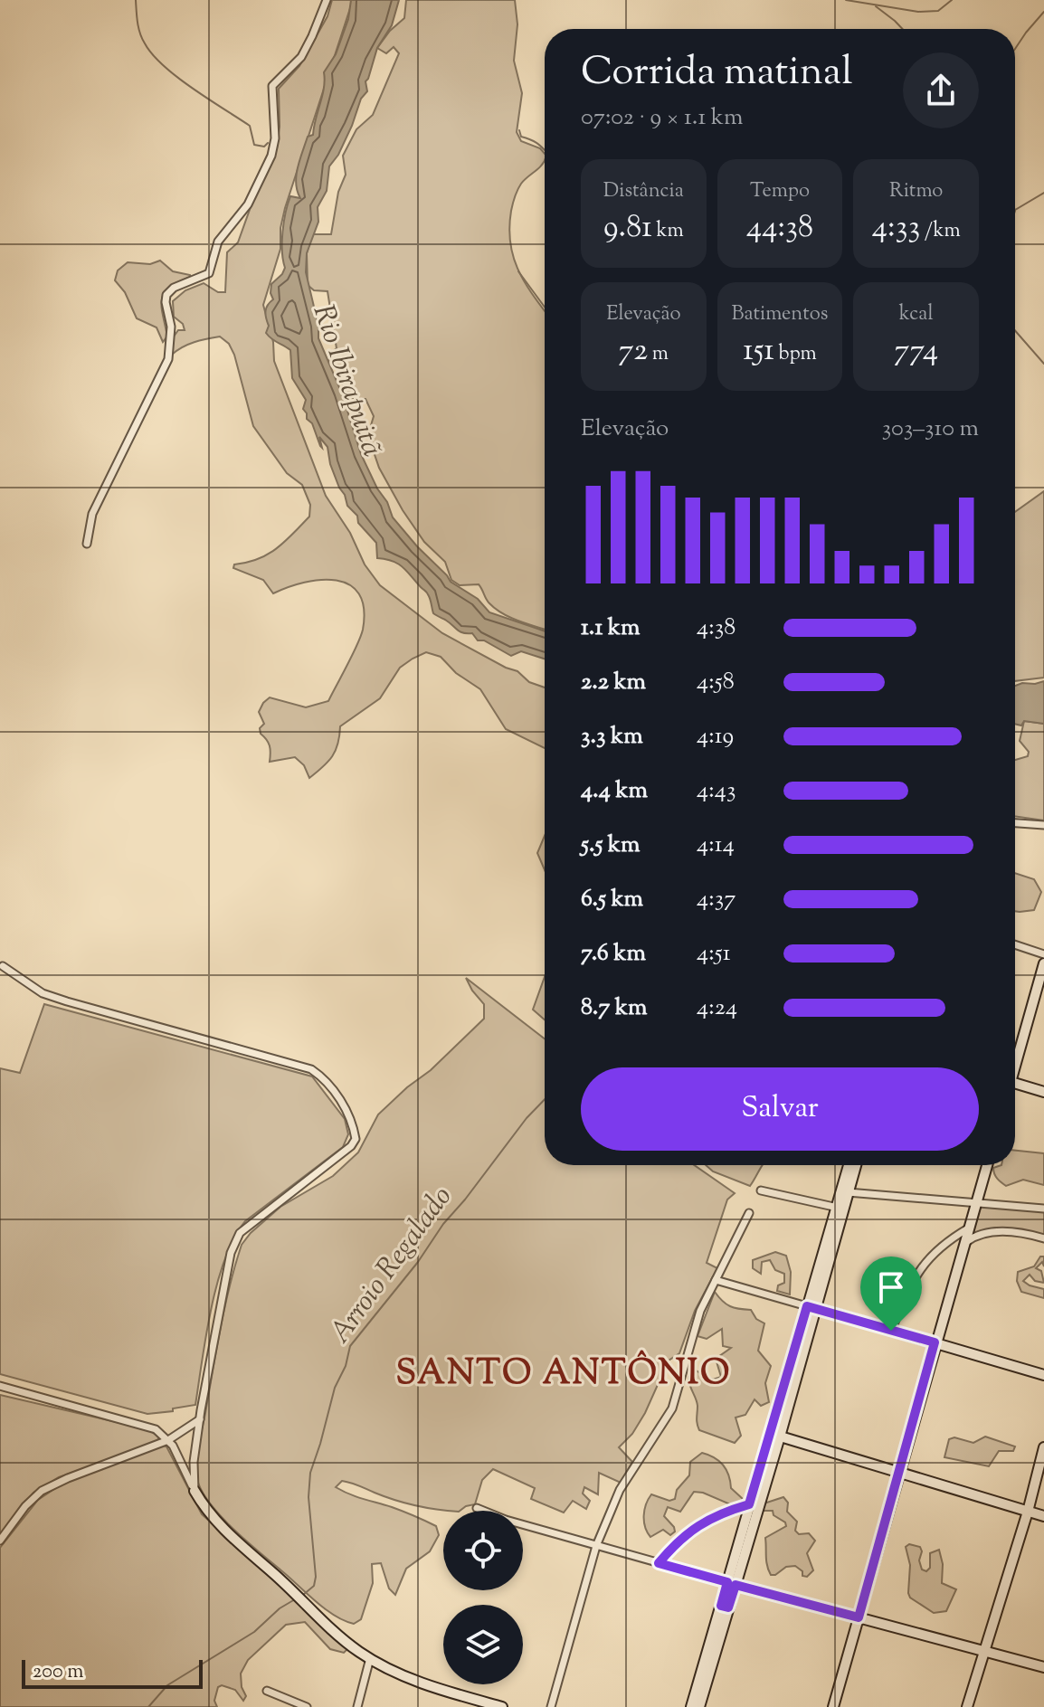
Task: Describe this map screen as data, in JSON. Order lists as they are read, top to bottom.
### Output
{
  "districts": ["SANTO ANTÔNIO"],
  "water": ["Rio Ibirapuitã", "Arroio Regalado"],
  "scale_bar": "200 m",
  "page": {
    "heading": ["Corrida matinal", "07:02 · 9 × 1.1 km"],
    "stats": [
      ["Distância", "9.81 km"],
      ["Tempo", "44:38"],
      ["Ritmo", "4:33 /km"],
      ["Elevação", "72 m"],
      ["Batimentos", "151 bpm"],
      ["kcal", "774"]
    ],
    "chart": ["Elevação", "303–310 m"],
    "list": [
      {
        "name": "1.1 km",
        "note": "4:38"
      },
      {
        "name": "2.2 km",
        "note": "4:58"
      },
      {
        "name": "3.3 km",
        "note": "4:19"
      },
      {
        "name": "4.4 km",
        "note": "4:43"
      },
      {
        "name": "5.5 km",
        "note": "4:14"
      },
      {
        "name": "6.5 km",
        "note": "4:37"
      },
      {
        "name": "7.6 km",
        "note": "4:51"
      },
      {
        "name": "8.7 km",
        "note": "4:24"
      }
    ],
    "buttons": "Salvar",
    "scale": "200 m"
  }
}
